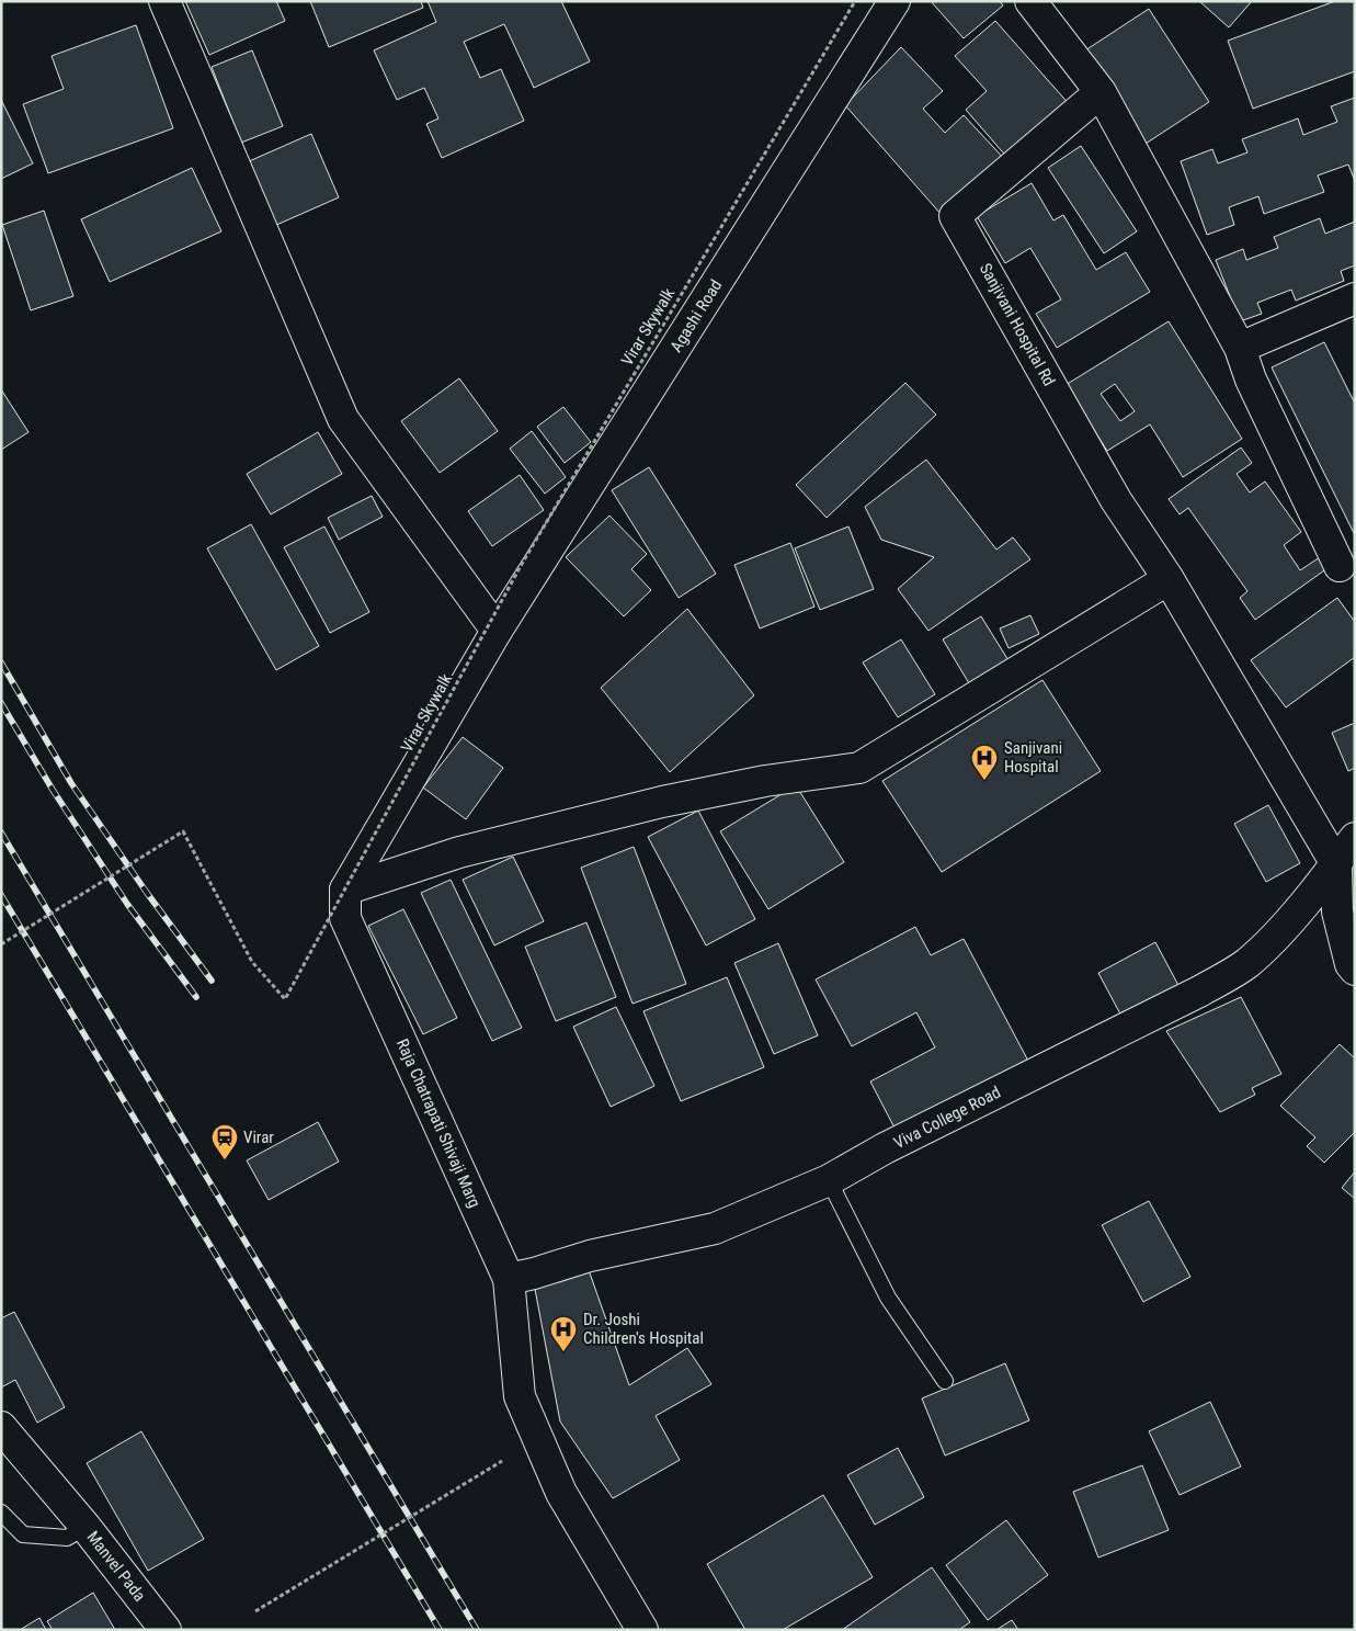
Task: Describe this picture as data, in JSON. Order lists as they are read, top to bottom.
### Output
{
  "streets": {
    "street": [
      "Agashi Road",
      "Sanjivani Hospital Rd",
      "Viva College Road",
      "Raja Chatrapati Shivaji Marg",
      "Manvel Pada"
    ],
    "path": ["Virar Skywalk"]
  },
  "crossings": [
    ["Viva College Road", "Raja Chatrapati Shivaji Marg"]
  ],
  "places": {
    "hospital": ["Sanjivani Hospital", "Dr. Joshi Children's Hospital"],
    "station": ["Virar"]
  }
}
